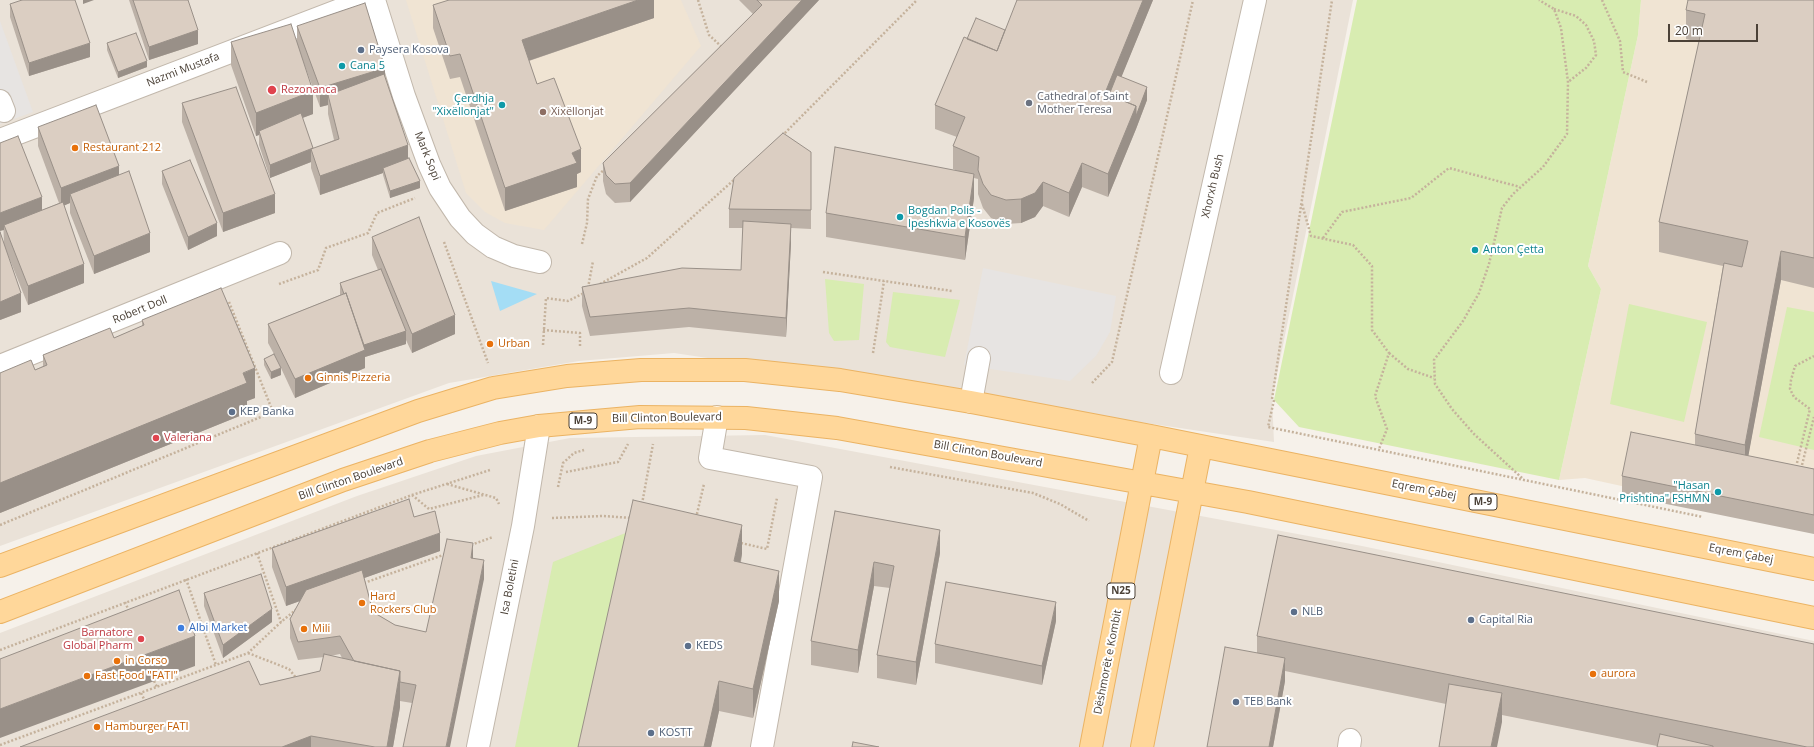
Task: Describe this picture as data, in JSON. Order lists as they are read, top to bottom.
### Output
{
  "streets": {
    "main road": [
      "Bill Clinton Boulevard",
      "M-9",
      "Eqrem Çabej",
      "N25",
      "Dëshmorët e Kombit"
    ],
    "street": [
      "Nazmi Mustafa",
      "Mark Sopi",
      "Xhorxh Bush",
      "Robert Doll",
      "Isa Boletini"
    ]
  },
  "crossings": [
    ["Bill Clinton Boulevard", "M-9"],
    ["Bill Clinton Boulevard", "Isa Boletini"],
    ["Bill Clinton Boulevard", "Dëshmorët e Kombit"],
    ["M-9", "Eqrem Çabej"],
    ["M-9", "Dëshmorët e Kombit"],
    ["Eqrem Çabej", "Dëshmorët e Kombit"]
  ],
  "places": [
    "Paysera Kosova",
    "Cana 5",
    "Rezonanca",
    "Cathedral of Saint Mother Teresa",
    "Çerdhja \"Xixëllonjat\"",
    "Xixëllonjat",
    "Restaurant 212",
    "Bogdan Polis - Ipeshkvia e Kosovës",
    "Anton Çetta",
    "Urban",
    "Ginnis Pizzeria",
    "KEP Banka",
    "Valeriana",
    "\"Hasan Prishtina\" FSHMN",
    "Hard Rockers Club",
    "NLB",
    "Capital Ria",
    "Albi Market",
    "Mili",
    "Barnatore Global Pharm",
    "KEDS",
    "in Corso",
    "aurora",
    "Fast Food \"FATI\"",
    "TEB Bank",
    "Hamburger FATI",
    "KOSTT"
  ],
  "scale_bar": "20 m"
}
